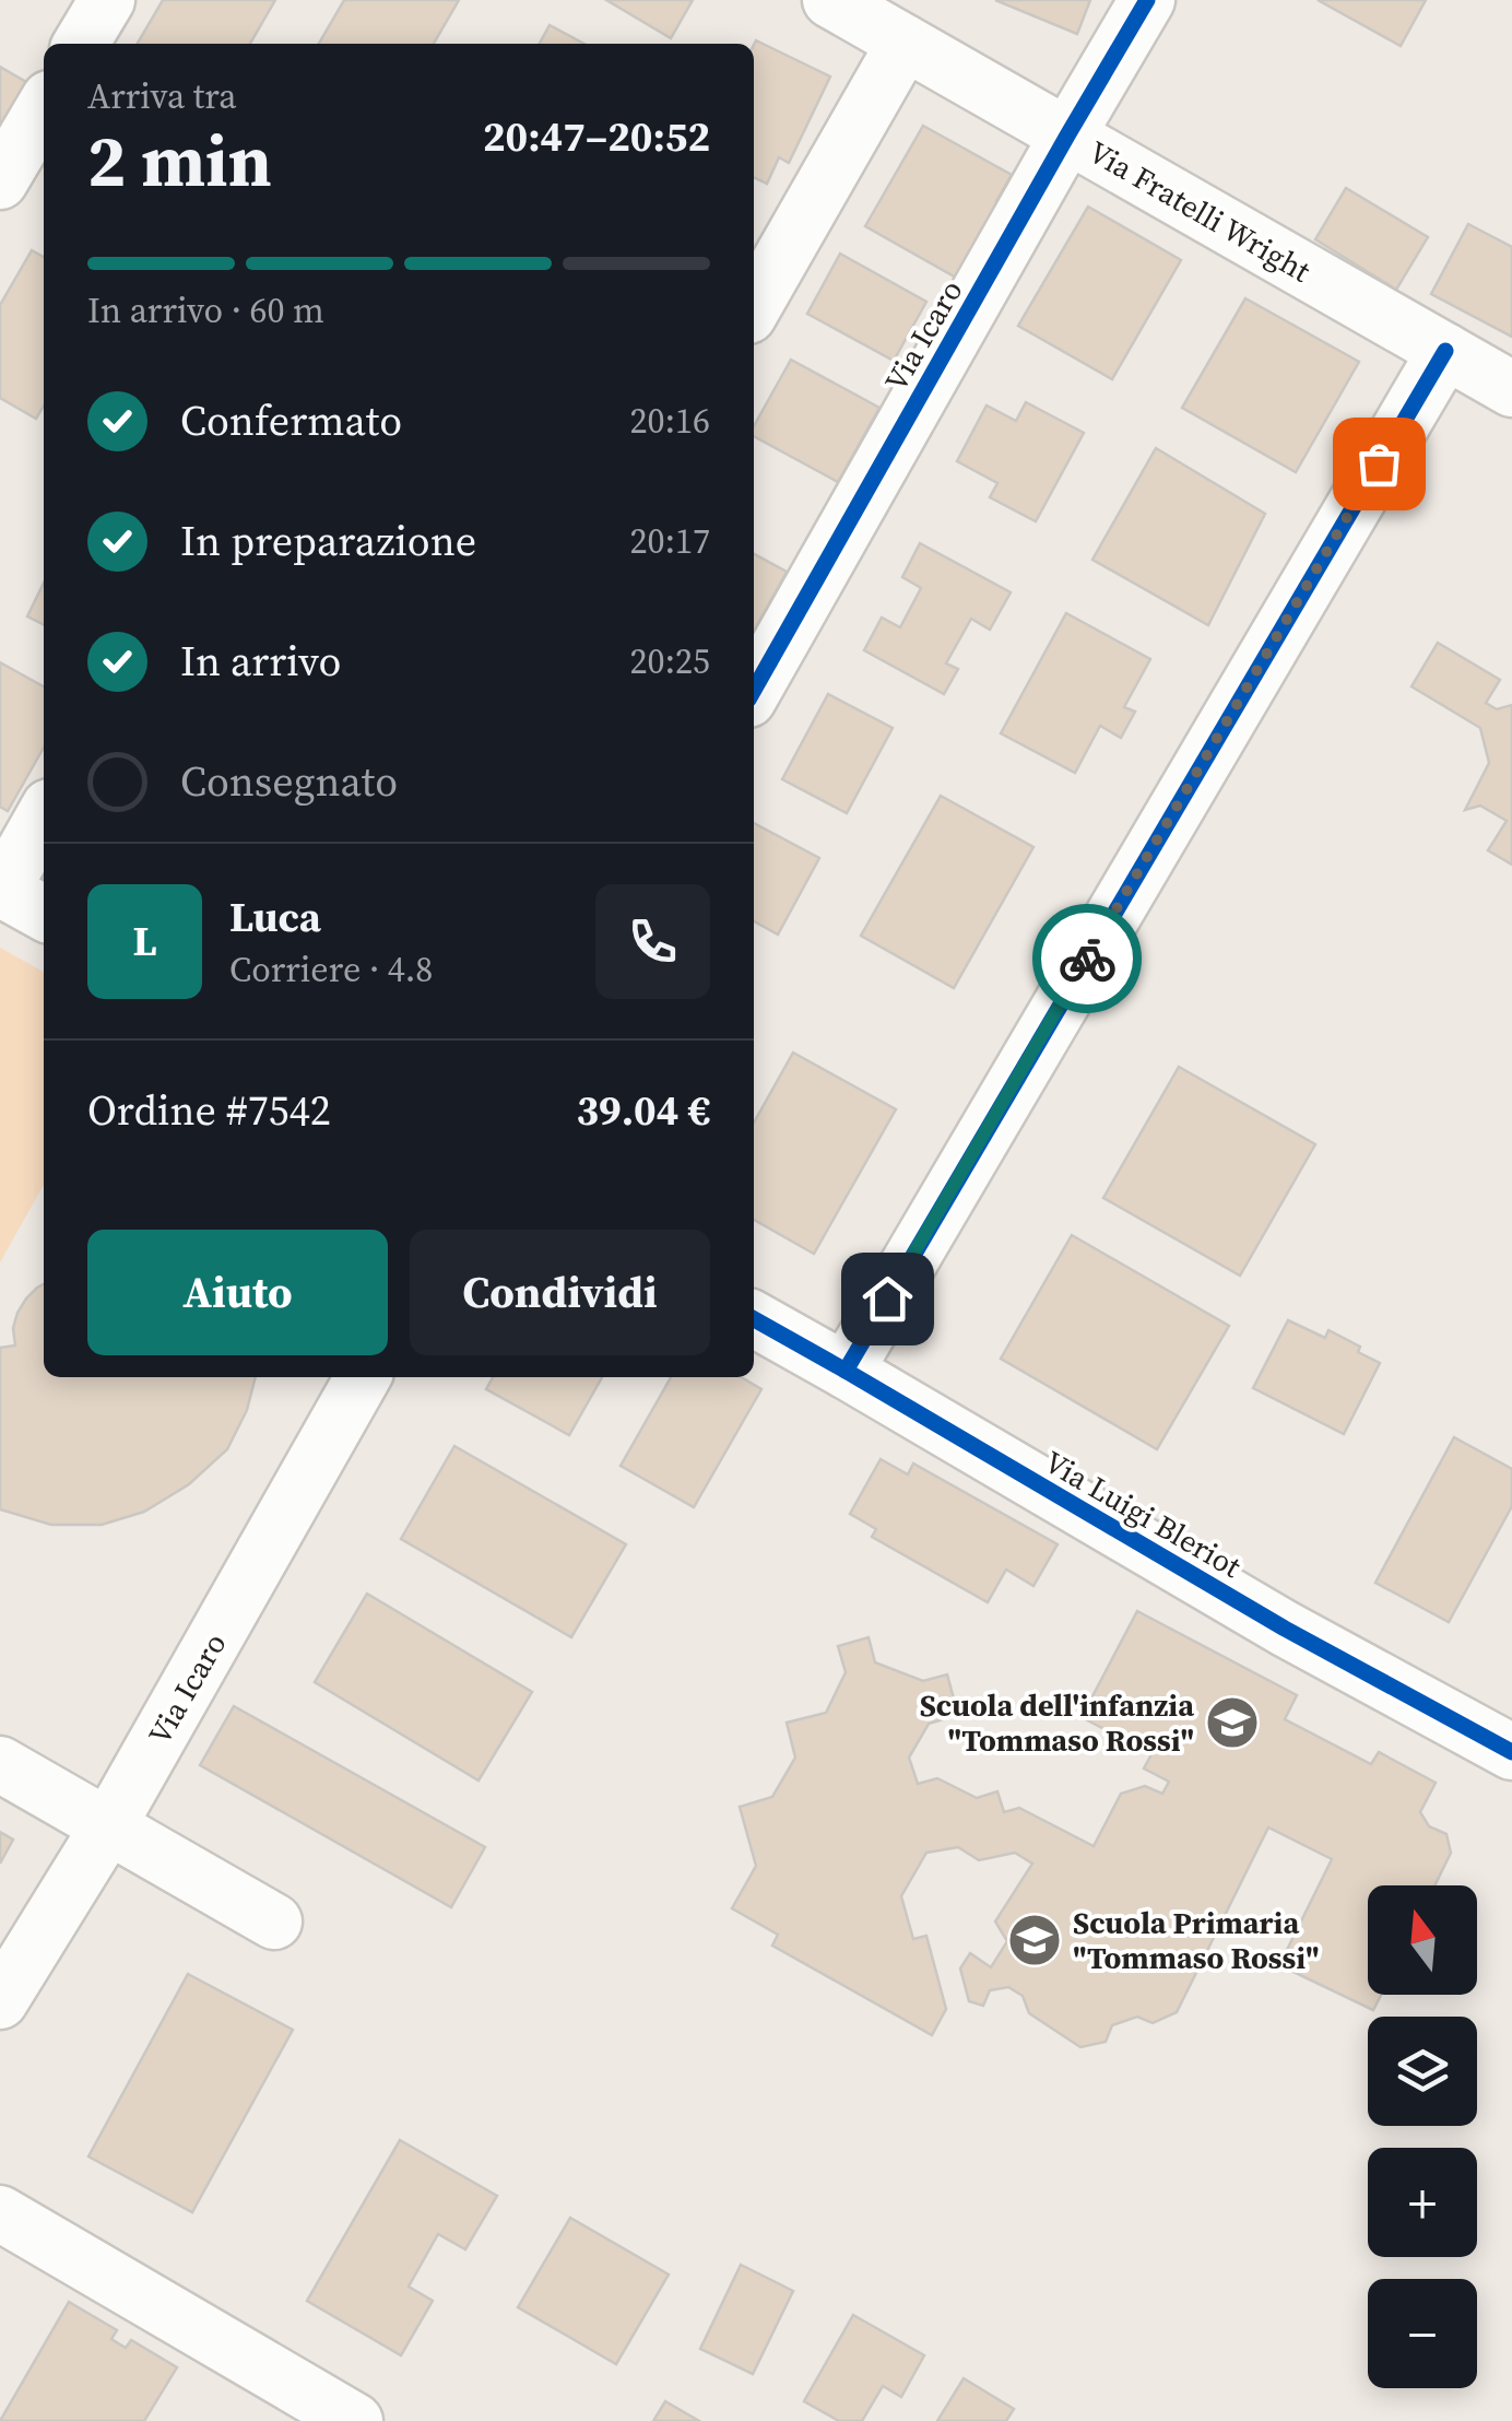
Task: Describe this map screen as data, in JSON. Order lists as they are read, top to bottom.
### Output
{
  "streets": {
    "street": ["Via Fratelli Wright", "Via Icaro", "Via Luigi Bleriot"]
  },
  "crossings": [
    ["Via Fratelli Wright", "Via Icaro"]
  ],
  "places": {
    "school or university": ["Scuola dell'infanzia \"Tommaso Rossi\"", "Scuola Primaria \"Tommaso Rossi\""]
  },
  "north": "top",
  "page": {
    "heading": ["2 min", "Arriva tra", "20:47–20:52"],
    "panel": [
      "Luca",
      "Corriere · 4.8",
      "Ordine #7542",
      "39.04 €"
    ],
    "bar": "In arrivo · 60 m",
    "list": [
      ["Confermato", "20:16"],
      ["In preparazione", "20:17"],
      ["In arrivo", "20:25"],
      "Consegnato"
    ],
    "round": "L",
    "buttons": ["Aiuto", "Condividi"],
    "map_buttons": ["+", "−"]
  }
}
